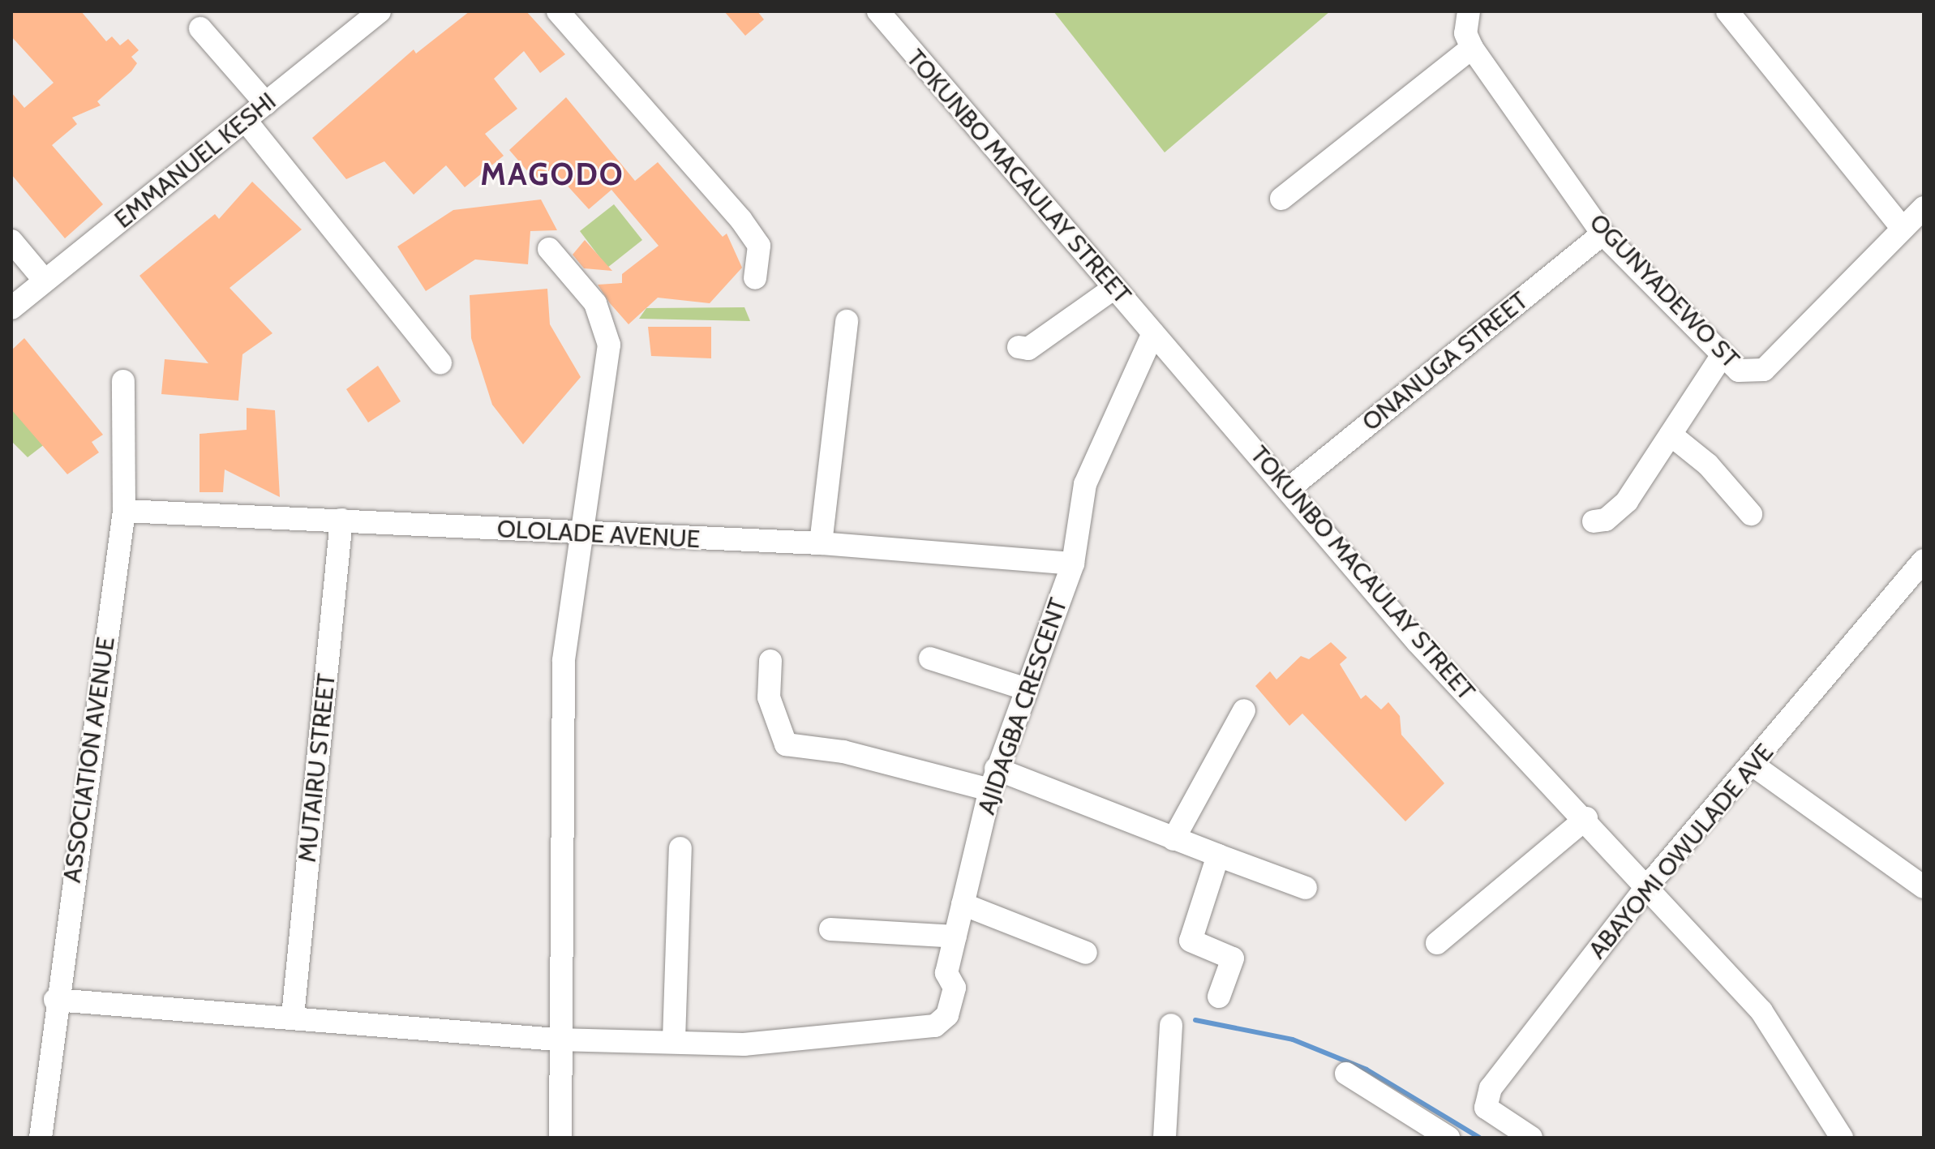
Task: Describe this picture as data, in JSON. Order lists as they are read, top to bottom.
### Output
{
  "streets": {
    "street": [
      "EMMANUEL KESHI",
      "TOKUNBO MACAULAY STREET",
      "OGUNYADEWO ST",
      "ONANUGA STREET",
      "OLOLADE AVENUE",
      "AJIDAGBA CRESCENT",
      "ASSOCIATION AVENUE",
      "MUTAIRU STREET",
      "ABAYOMI OWULADE AVE"
    ]
  },
  "crossings": [
    ["TOKUNBO MACAULAY STREET", "ONANUGA STREET"],
    ["TOKUNBO MACAULAY STREET", "AJIDAGBA CRESCENT"],
    ["TOKUNBO MACAULAY STREET", "ABAYOMI OWULADE AVE"],
    ["OGUNYADEWO ST", "ONANUGA STREET"],
    ["OLOLADE AVENUE", "AJIDAGBA CRESCENT"],
    ["OLOLADE AVENUE", "ASSOCIATION AVENUE"],
    ["OLOLADE AVENUE", "MUTAIRU STREET"]
  ],
  "districts": ["MAGODO"]
}
